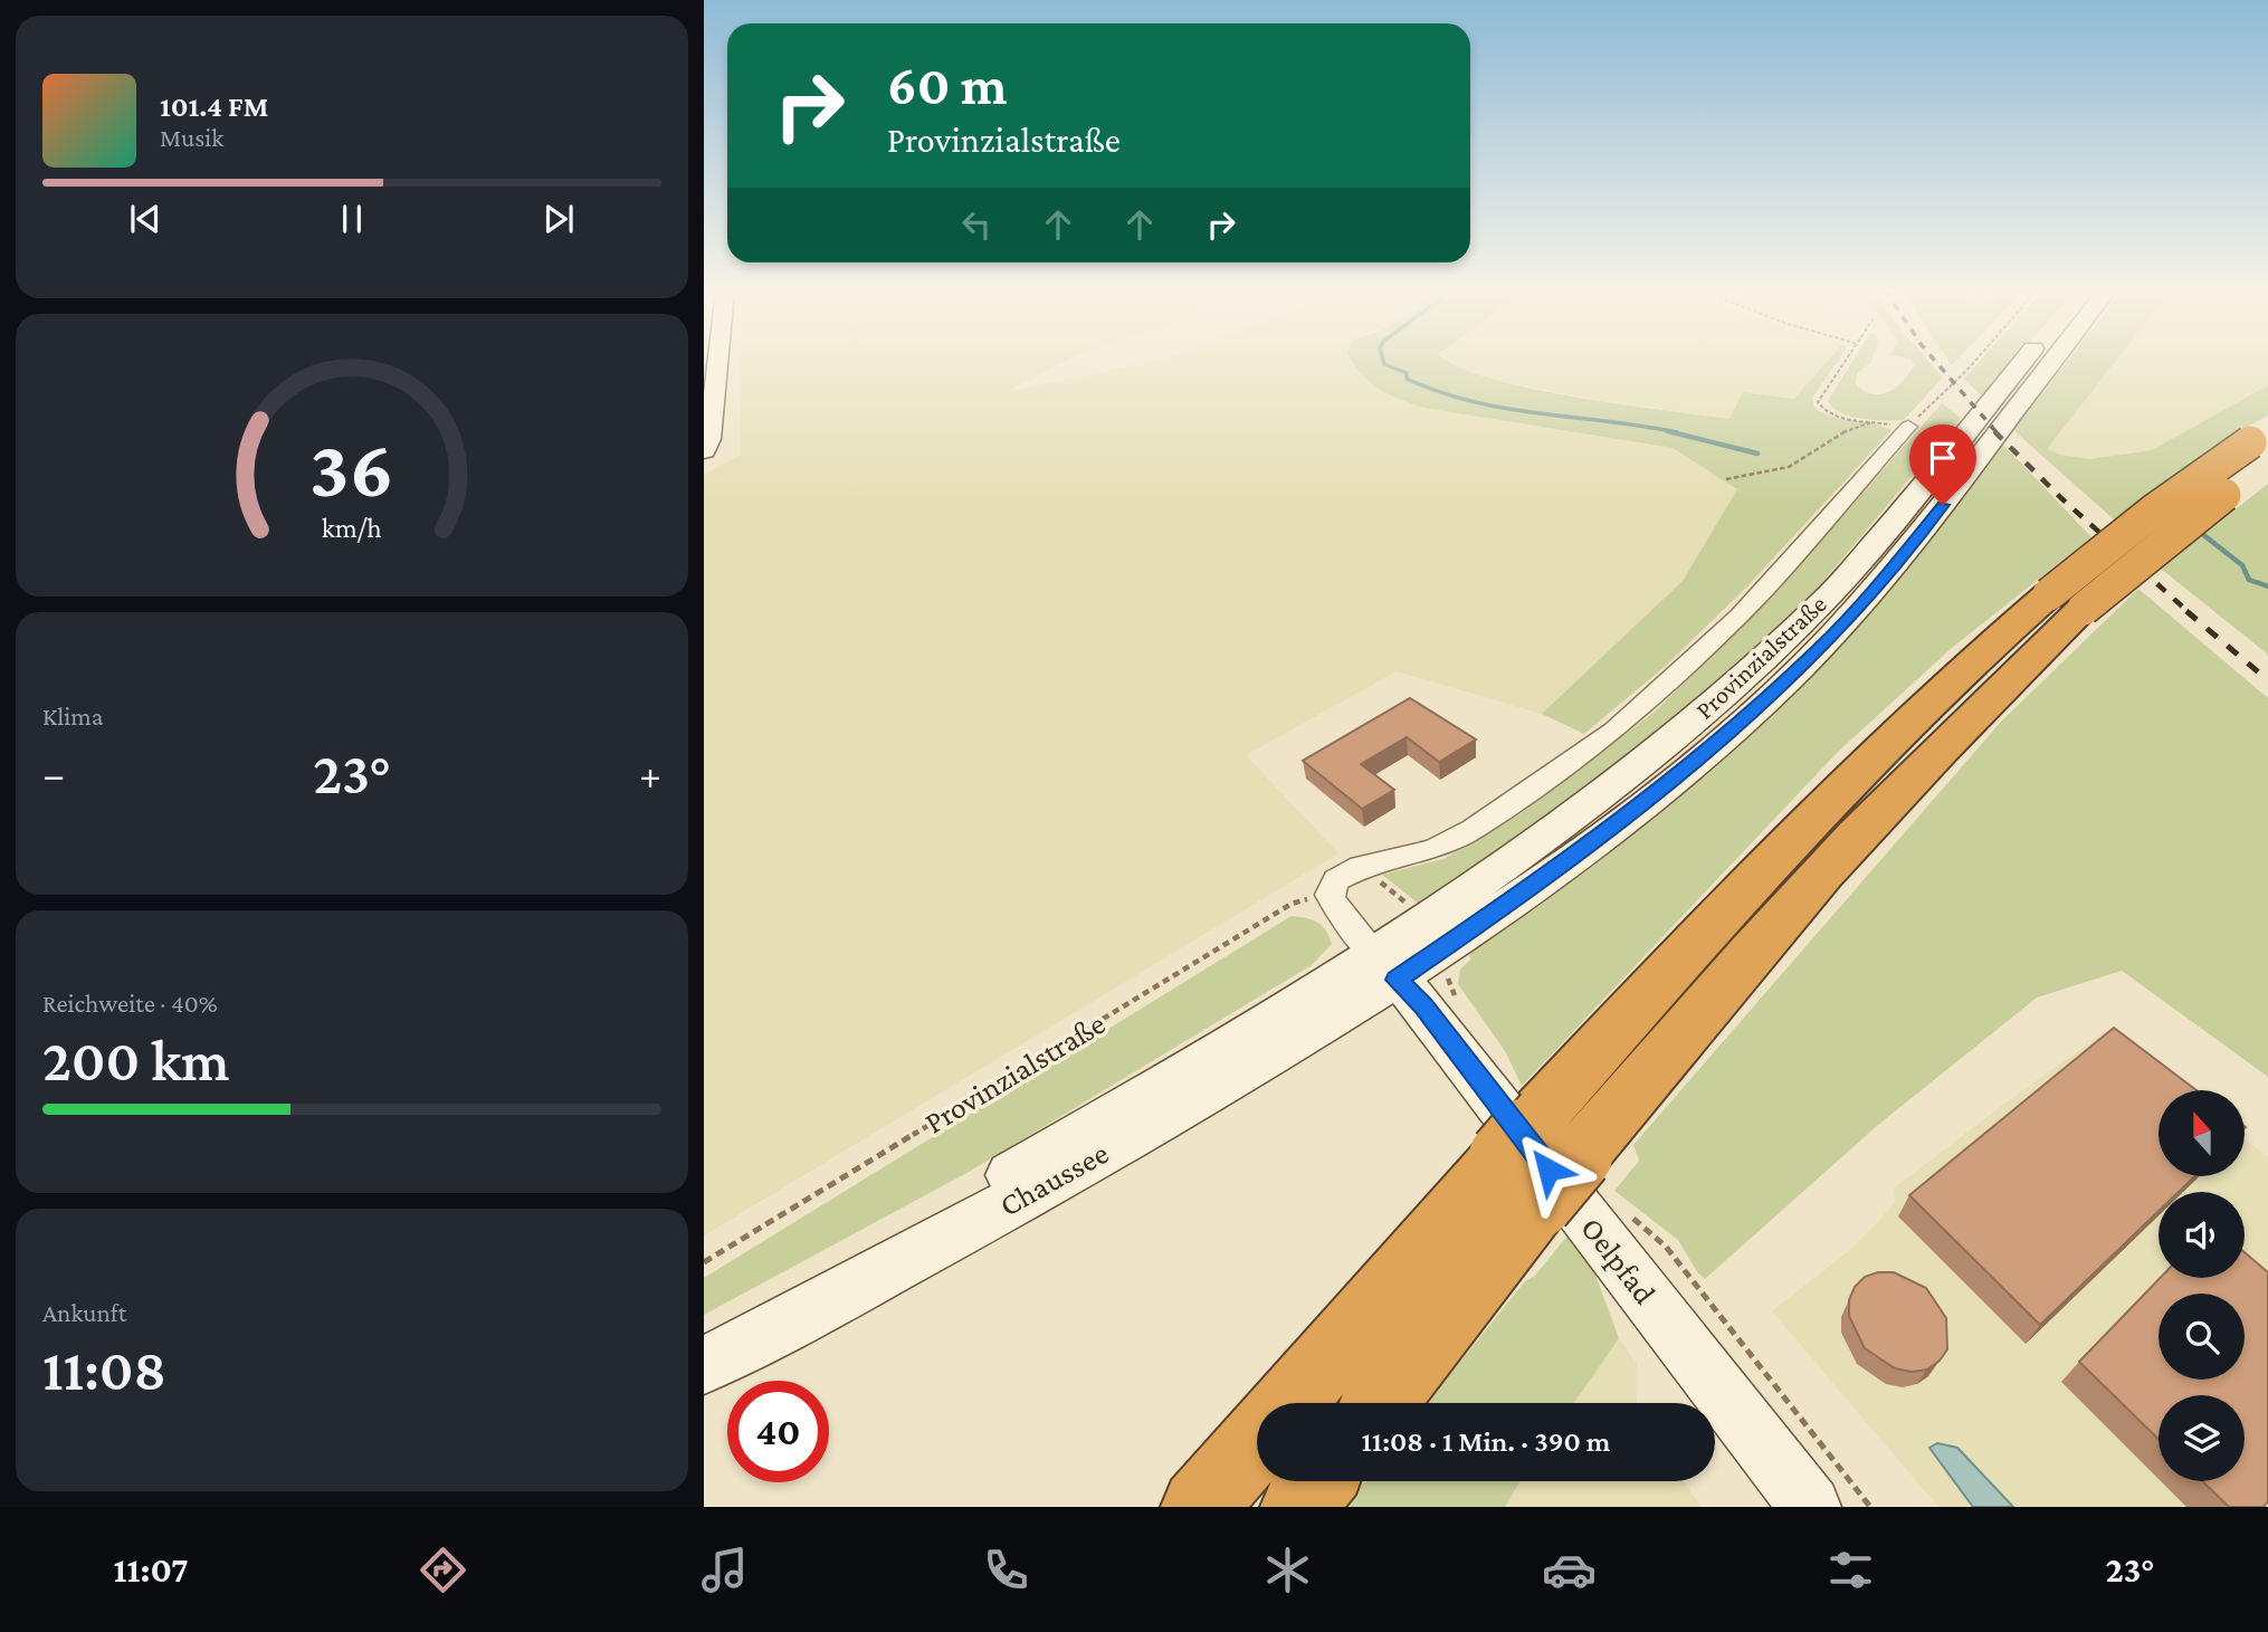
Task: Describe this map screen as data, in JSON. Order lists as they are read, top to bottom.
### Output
{
  "streets": {
    "main road": ["Provinzialstraße", "Chaussee", "Oelpfad"]
  },
  "crossings": [
    ["Provinzialstraße", "Chaussee"],
    ["Provinzialstraße", "Oelpfad"],
    ["Chaussee", "Oelpfad"]
  ],
  "north": "top",
  "page": {
    "turn": ["60 m", "Provinzialstraße"],
    "song": ["101.4 FM", "Musik"],
    "tile": [
      "Klima",
      ["Reichweite · 40%", "200 km"],
      ["Ankunft", "11:08"]
    ],
    "heat": ["−", "23°", "+"],
    "limit": "40",
    "trip": "11:08 · 1 Min. · 390 m",
    "tabs": ["11:07", "23°"],
    "gauge": ["36", "km/h"]
  }
}
